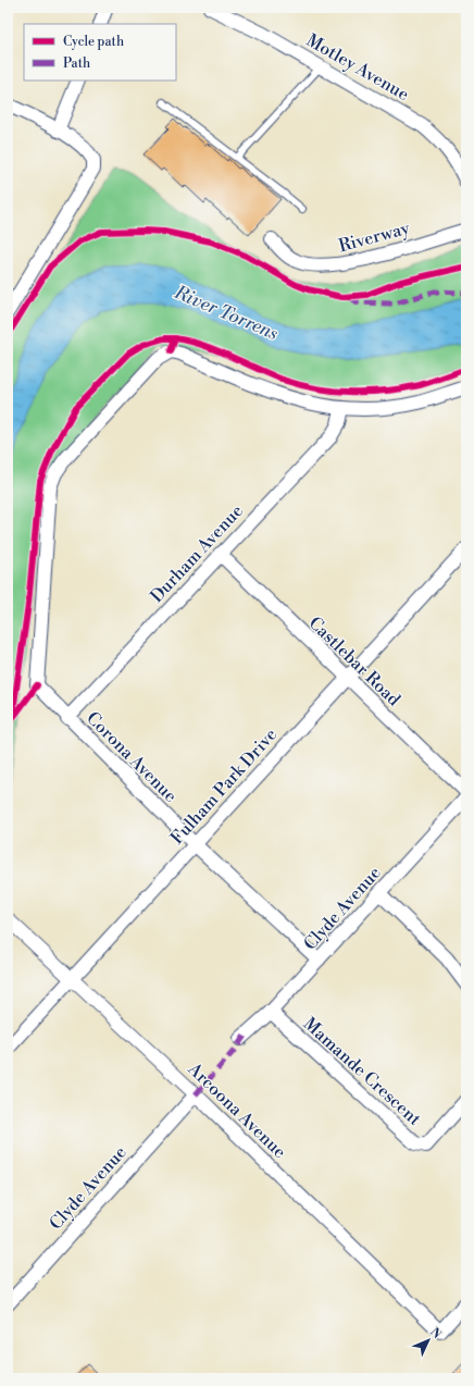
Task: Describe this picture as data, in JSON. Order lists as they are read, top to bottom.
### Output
{
  "streets": {
    "street": [
      "Motley Avenue",
      "Riverway",
      "Durham Avenue",
      "Castlebar Road",
      "Corona Avenue",
      "Fulham Park Drive",
      "Clyde Avenue",
      "Mamande Crescent",
      "Arcoona Avenue"
    ]
  },
  "crossings": [
    ["Durham Avenue", "Castlebar Road"],
    ["Durham Avenue", "Corona Avenue"],
    ["Castlebar Road", "Fulham Park Drive"],
    ["Corona Avenue", "Fulham Park Drive"],
    ["Corona Avenue", "Clyde Avenue"],
    ["Fulham Park Drive", "Arcoona Avenue"],
    ["Clyde Avenue", "Mamande Crescent"],
    ["Clyde Avenue", "Arcoona Avenue"]
  ],
  "water": ["River Torrens"],
  "legend": ["Cycle path", "Path"],
  "north": "top right"
}
